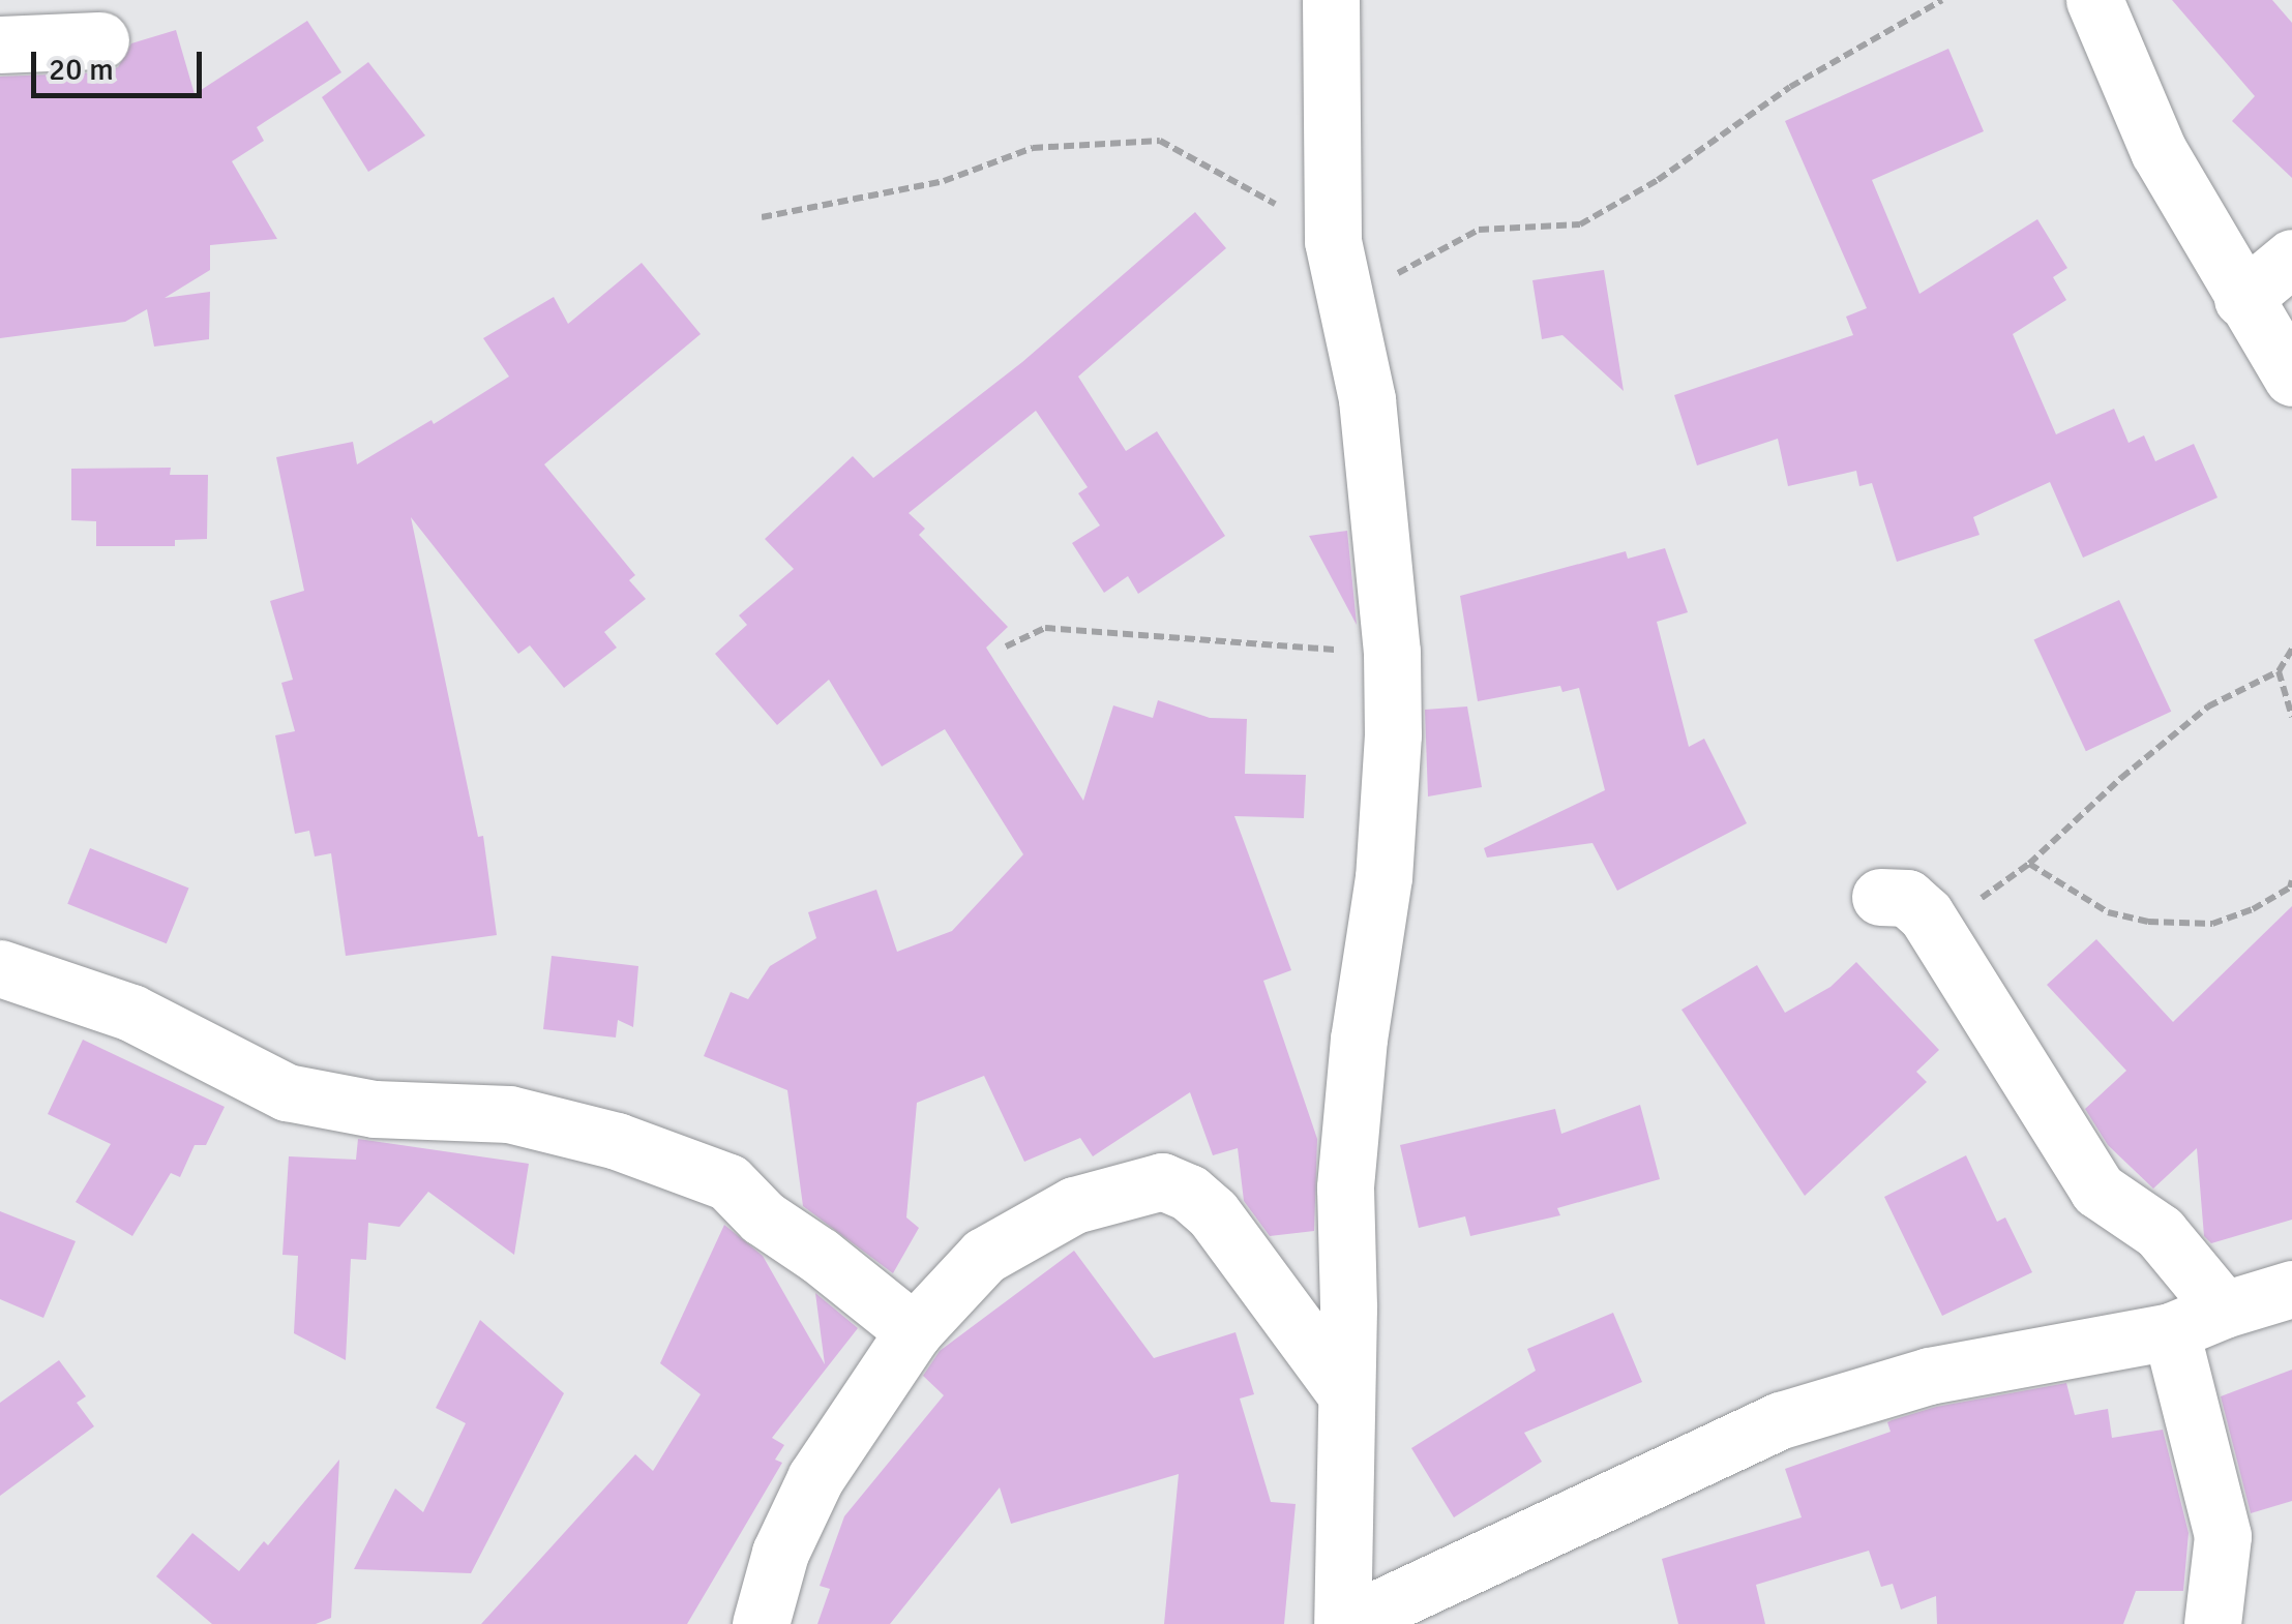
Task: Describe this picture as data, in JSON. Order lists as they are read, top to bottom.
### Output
{
  "scale_bar": "20 m"
}
